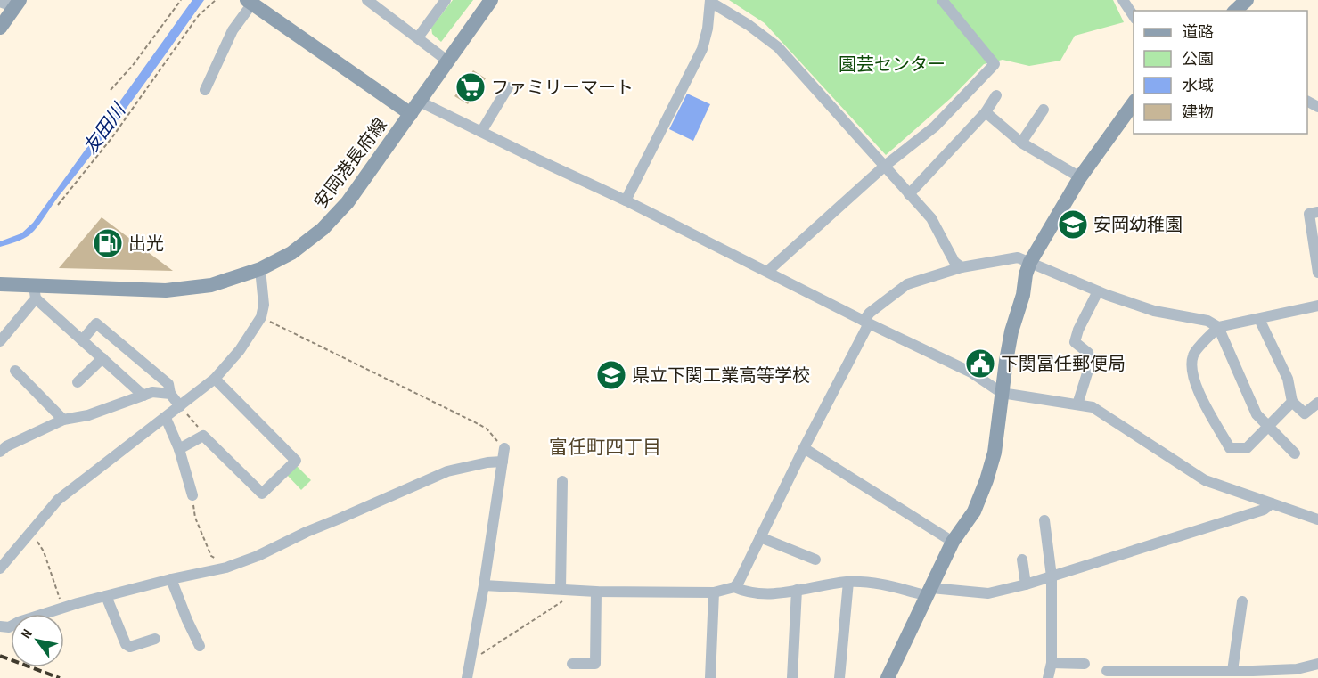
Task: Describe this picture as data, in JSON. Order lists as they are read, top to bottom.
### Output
{
  "streets": {
    "street": ["安岡港長府線"]
  },
  "districts": ["富任町四丁目"],
  "water": ["友田川"],
  "parks": ["園芸センター"],
  "places": {
    "supermarket": ["ファミリーマート"],
    "school or university": ["安岡幼稚園", "県立下関工業高等学校"],
    "fuel station": ["出光"],
    "public building": ["下関冨任郵便局"]
  },
  "legend": [
    "道路",
    "公園",
    "水域",
    "建物"
  ],
  "north": "top left"
}
